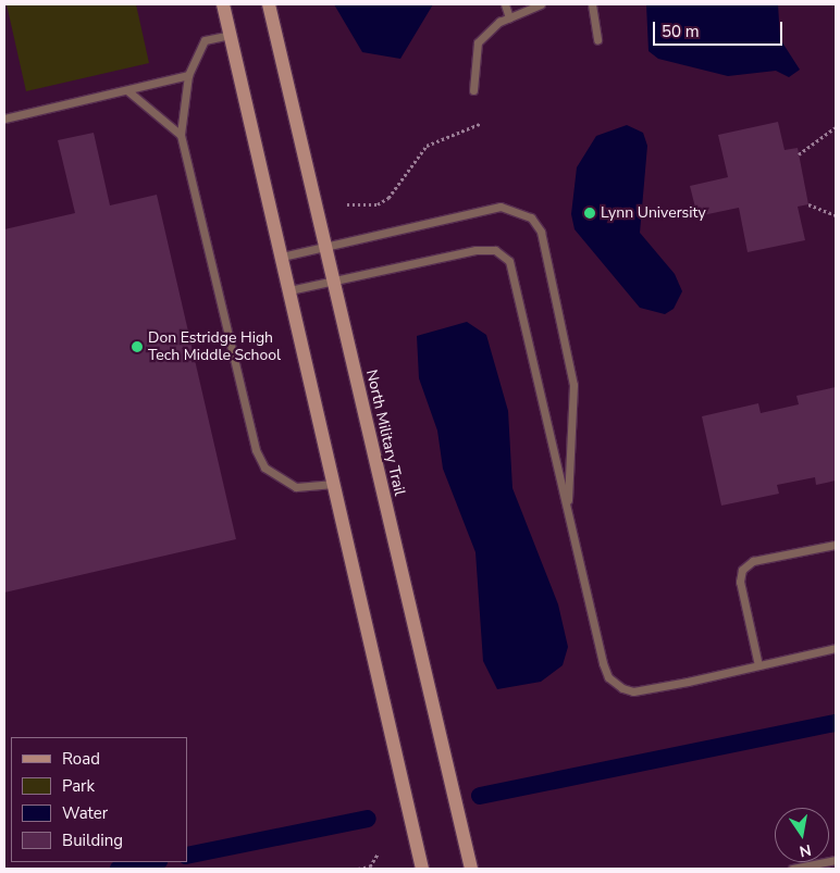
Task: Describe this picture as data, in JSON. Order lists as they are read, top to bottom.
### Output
{
  "streets": {
    "main road": ["North Military Trail"]
  },
  "places": ["Lynn University", "Don Estridge High Tech Middle School"],
  "legend": [
    "Road",
    "Park",
    "Water",
    "Building"
  ],
  "scale_bar": "50 m",
  "north": "bottom"
}
